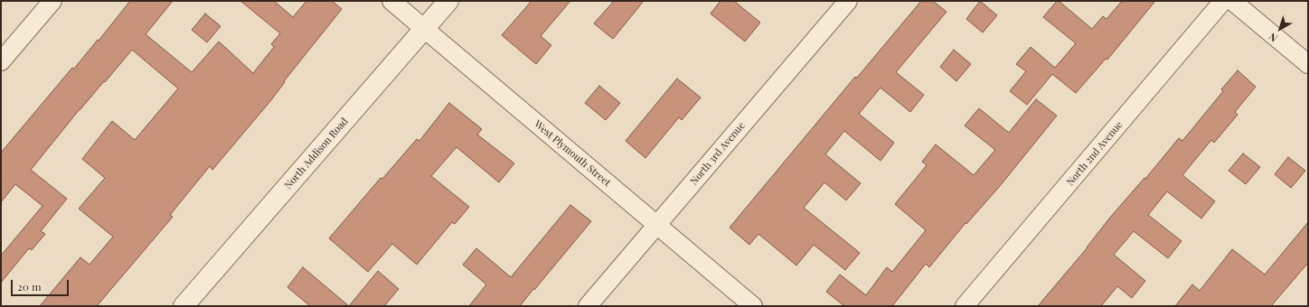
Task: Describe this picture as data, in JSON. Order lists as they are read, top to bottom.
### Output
{
  "streets": {
    "street": [
      "North Addison Road",
      "West Plymouth Street",
      "North 3rd Avenue",
      "North 2nd Avenue"
    ]
  },
  "crossings": [
    ["North Addison Road", "West Plymouth Street"],
    ["West Plymouth Street", "North 3rd Avenue"]
  ],
  "scale_bar": "20 m",
  "north": "bottom left"
}
